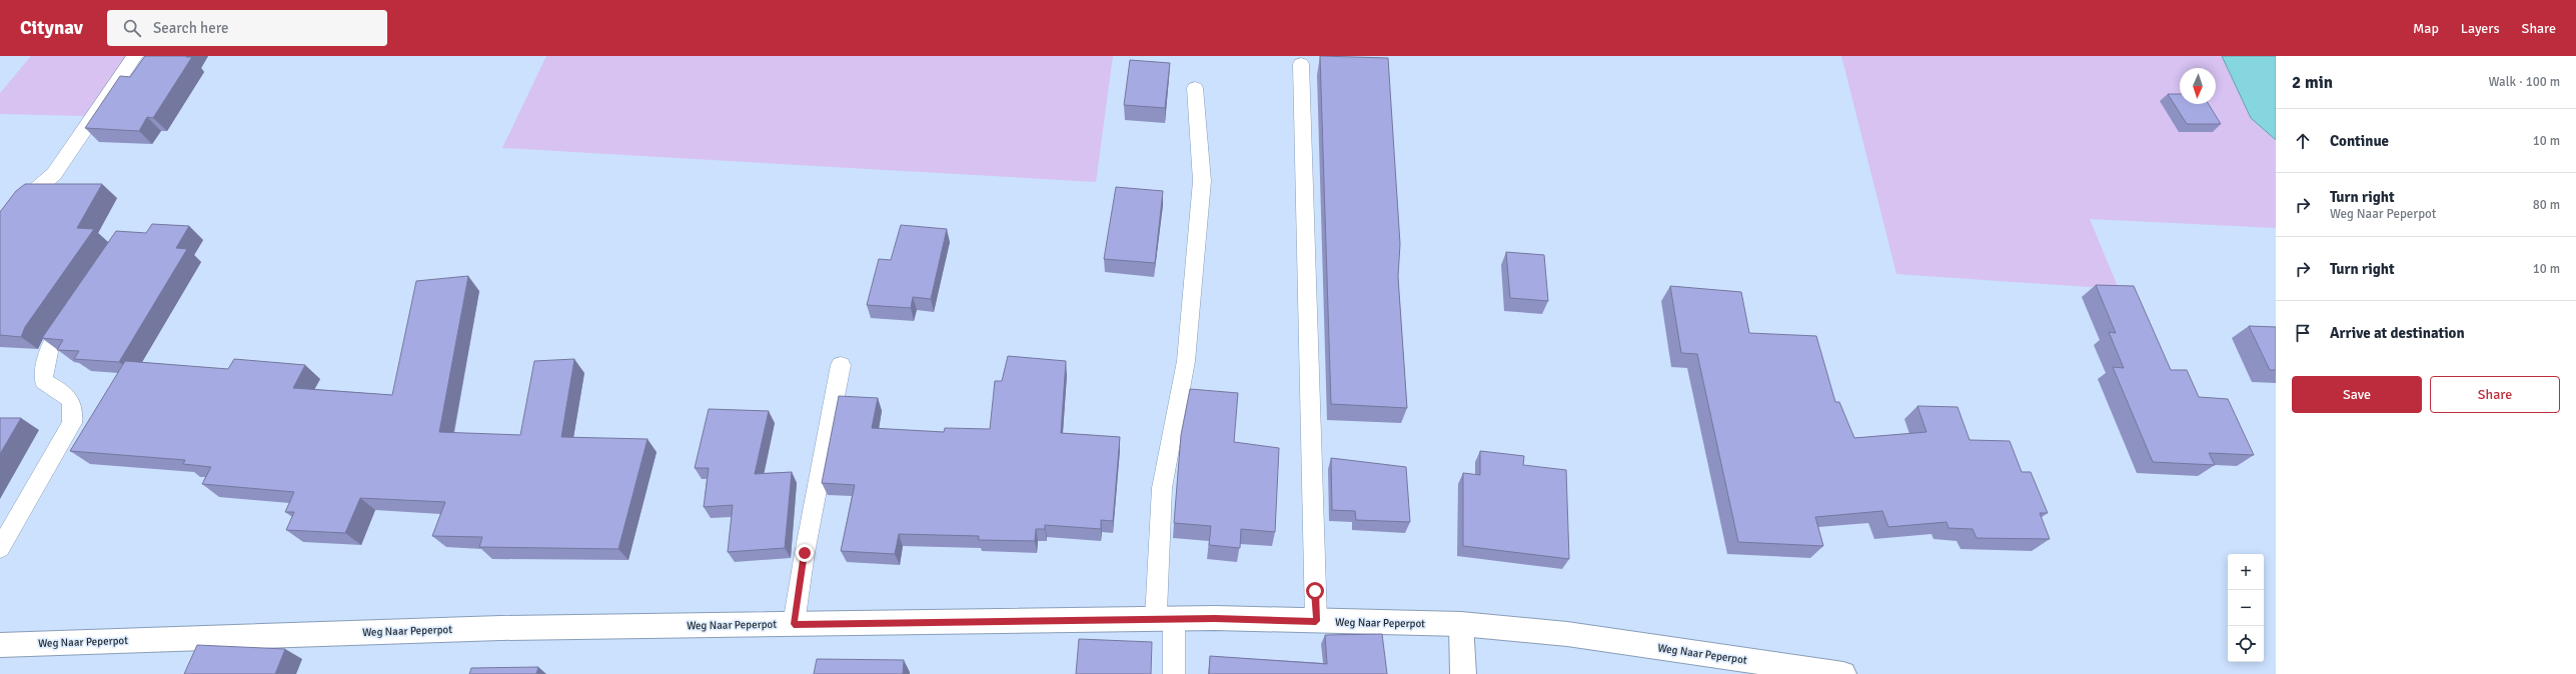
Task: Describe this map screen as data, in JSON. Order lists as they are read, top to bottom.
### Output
{
  "streets": {
    "street": ["Weg Naar Peperpot"]
  },
  "north": "bottom",
  "page": {
    "header": "Citynav",
    "search": "Search here",
    "nav": ["Map", "Layers", "Share"],
    "heading": ["2 min", "Walk · 100 m"],
    "list": [
      ["Continue", "10 m"],
      ["Turn right", "Weg Naar Peperpot", "80 m"],
      ["Turn right", "10 m"],
      "Arrive at destination"
    ],
    "buttons": ["Save", "Share"],
    "map_buttons": ["+", "−"]
  }
}
